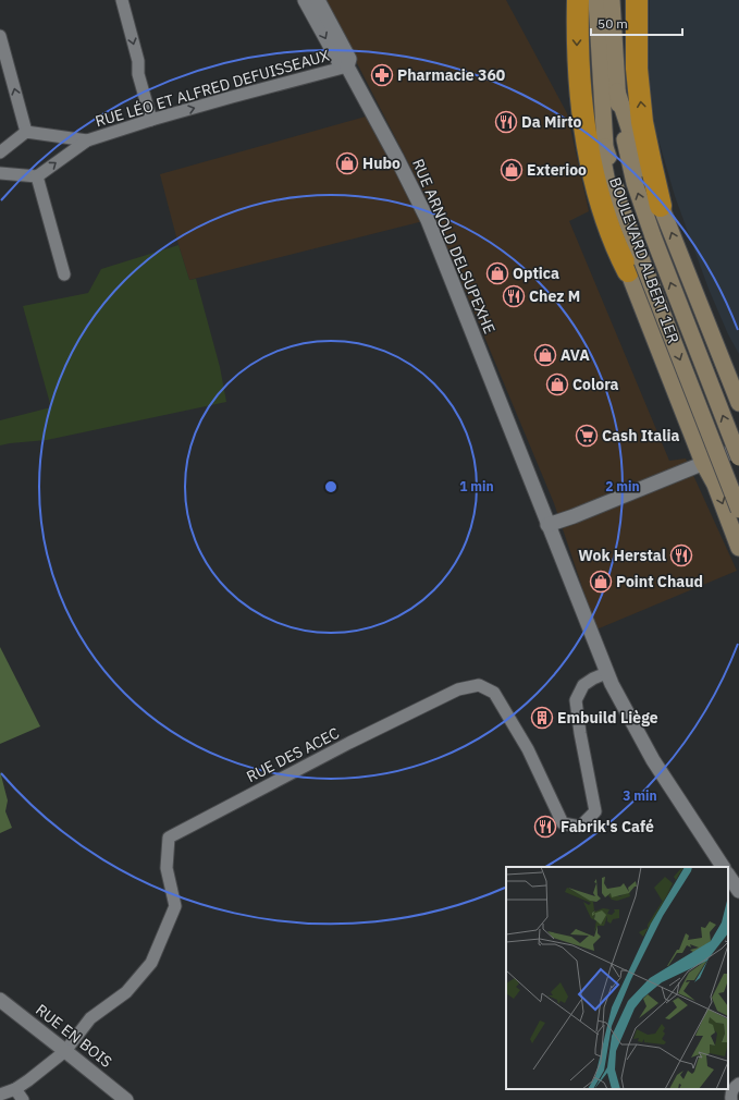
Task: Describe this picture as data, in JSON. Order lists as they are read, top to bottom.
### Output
{
  "streets": {
    "main road": ["BOULEVARD ALBERT 1ER"],
    "street": [
      "RUE LÉO ET ALFRED DEFUISSEAUX",
      "RUE ARNOLD DELSUPEXHE",
      "RUE DES ACEC",
      "RUE EN BOIS"
    ]
  },
  "crossings": [
    ["RUE LÉO ET ALFRED DEFUISSEAUX", "RUE ARNOLD DELSUPEXHE"],
    ["RUE ARNOLD DELSUPEXHE", "RUE DES ACEC"],
    ["RUE DES ACEC", "RUE EN BOIS"]
  ],
  "one_way": ["RUE LÉO ET ALFRED DEFUISSEAUX"],
  "places": {
    "pharmacy": ["Pharmacie 360"],
    "restaurant": [
      "Da Mirto",
      "Chez M",
      "Wok Herstal",
      "Fabrik's Café"
    ],
    "shop": [
      "Hubo",
      "Exterioo",
      "Optica",
      "AVA",
      "Colora",
      "Point Chaud"
    ],
    "supermarket": ["Cash Italia"],
    "building": ["Embuild Liège"]
  },
  "scale_bar": "50 m",
  "rings": ["1 min", "2 min", "3 min"]
}
